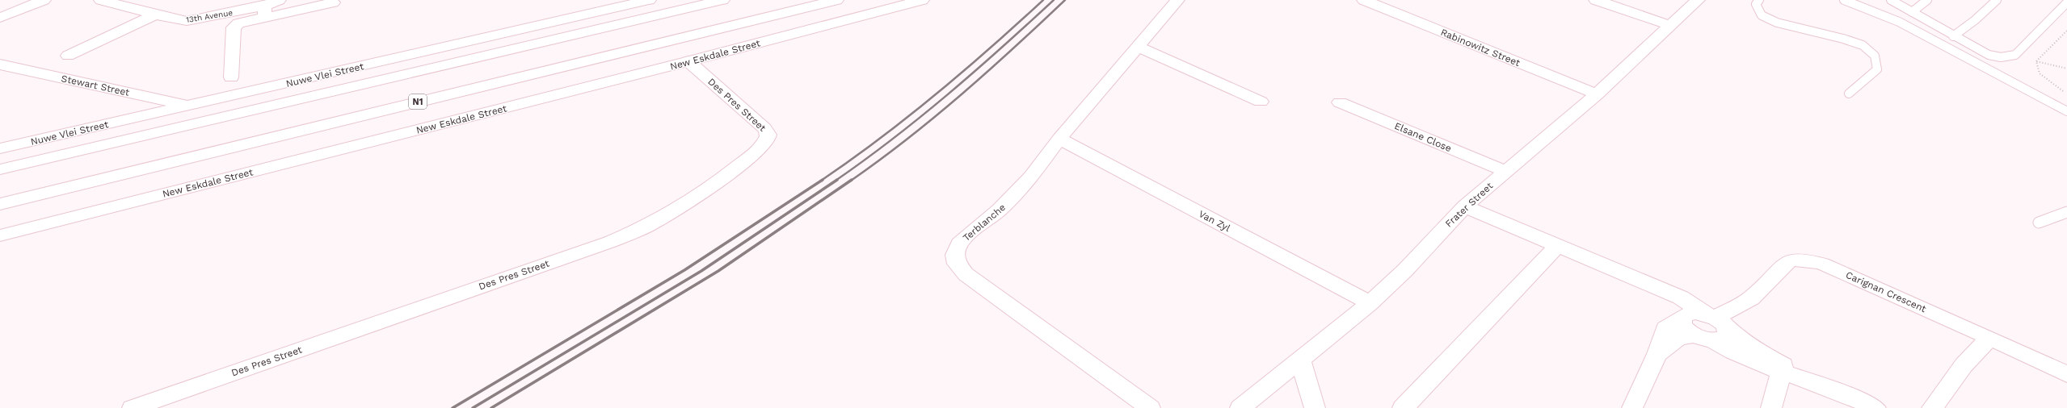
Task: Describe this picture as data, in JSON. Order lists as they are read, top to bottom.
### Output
{
  "streets": {
    "main road": [
      "13th Avenue",
      "Rabinowitz Street",
      "New Eskdale Street",
      "Nuwe Vlei Street",
      "Stewart Street",
      "N1",
      "Des Pres Street",
      "Elsane Close",
      "Frater Street",
      "Van Zyl",
      "Terblanche",
      "Carignan Crescent"
    ]
  },
  "crossings": [
    ["Rabinowitz Street", "Frater Street"],
    ["New Eskdale Street", "Des Pres Street"],
    ["Nuwe Vlei Street", "Stewart Street"],
    ["Elsane Close", "Frater Street"],
    ["Frater Street", "Van Zyl"],
    ["Van Zyl", "Terblanche"]
  ]
}
